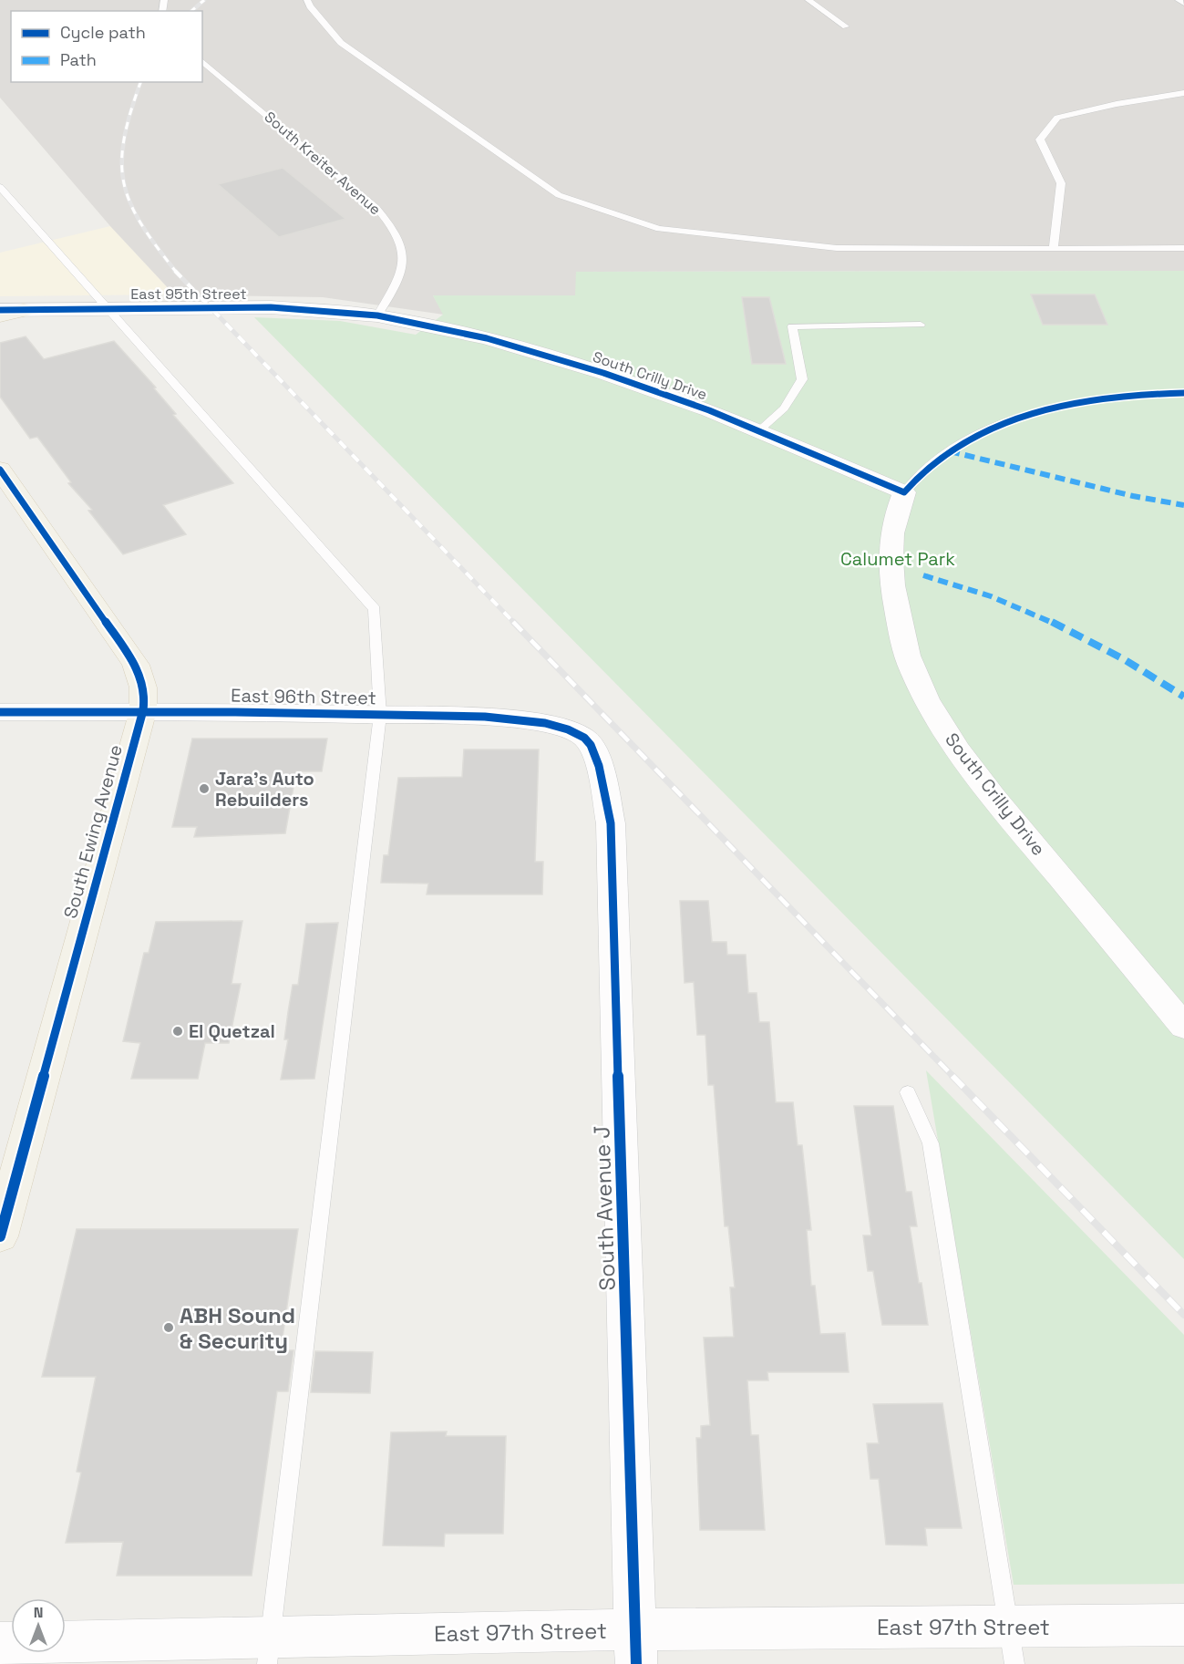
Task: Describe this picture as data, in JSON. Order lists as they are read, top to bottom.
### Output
{
  "streets": {
    "main road": ["South Ewing Avenue"],
    "street": [
      "East 95th Street",
      "South Crilly Drive",
      "East 96th Street",
      "South Avenue J",
      "East 97th Street"
    ],
    "lane": ["South Kreiter Avenue"]
  },
  "crossings": [
    ["South Kreiter Avenue", "East 95th Street"],
    ["South Kreiter Avenue", "South Crilly Drive"],
    ["East 95th Street", "South Crilly Drive"],
    ["East 96th Street", "South Ewing Avenue"],
    ["East 96th Street", "South Avenue J"],
    ["South Avenue J", "East 97th Street"]
  ],
  "parks": ["Calumet Park"],
  "places": ["Jara's Auto Rebuilders", "El Quetzal", "ABH Sound & Security"],
  "legend": ["Cycle path", "Path"],
  "north": "top"
}
